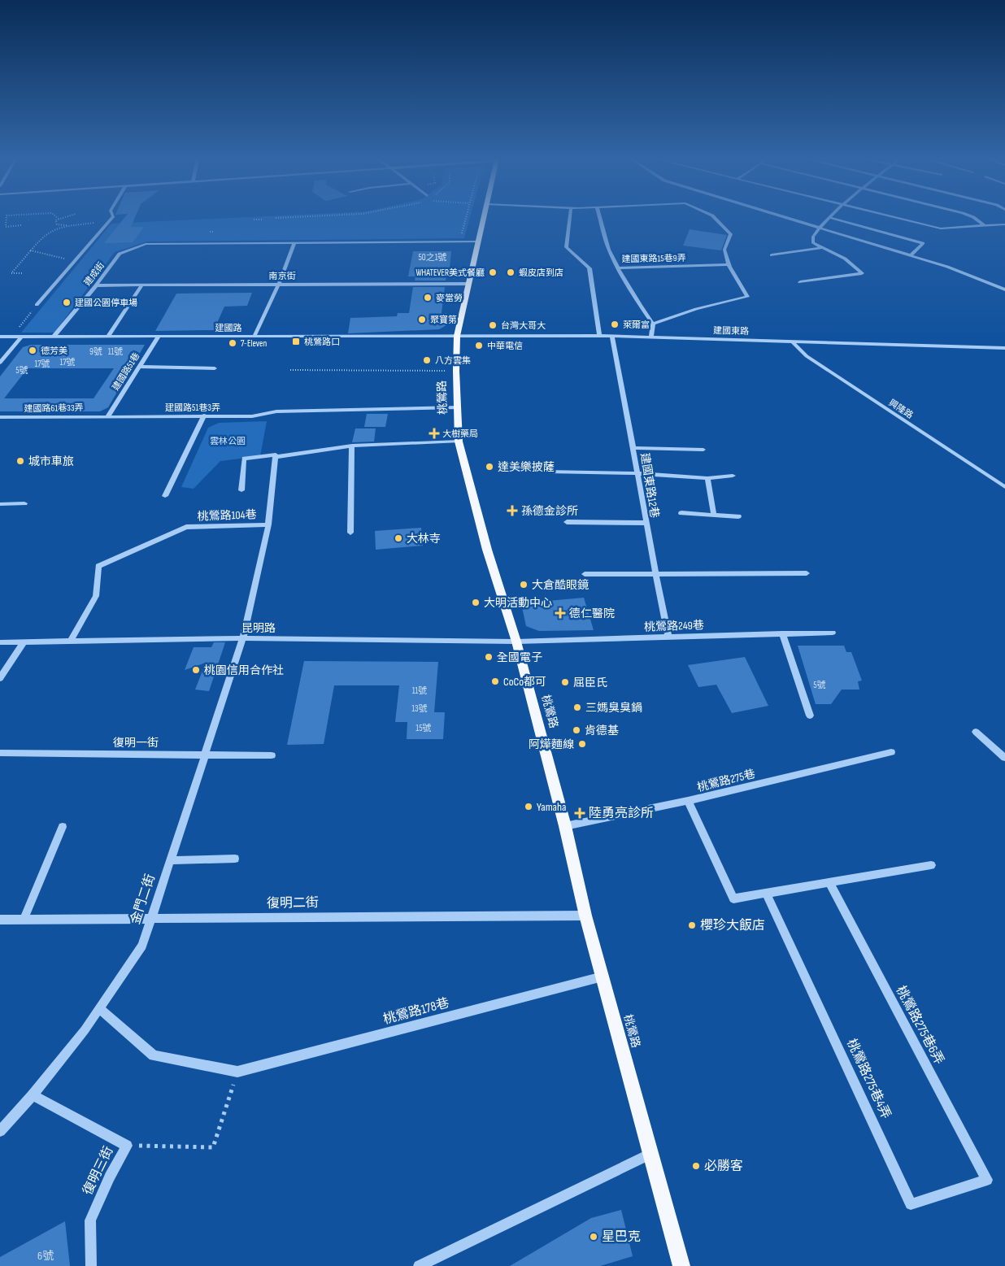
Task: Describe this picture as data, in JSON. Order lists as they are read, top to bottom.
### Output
{
  "streets": {
    "main road": ["桃鶯路"],
    "street": [
      "建國東路15巷9弄",
      "建成街",
      "南京街",
      "建國路",
      "建國東路",
      "建國路51巷",
      "建國路51巷3弄",
      "建國路61巷33弄",
      "興隆路",
      "建國東路12巷",
      "桃鶯路104巷",
      "桃鶯路249巷",
      "昆明路",
      "復明一街",
      "桃鶯路275巷",
      "金門二街",
      "復明二街",
      "桃鶯路275巷6弄",
      "桃鶯路275巷4弄",
      "復明三街"
    ],
    "lane": ["桃鶯路178巷"]
  },
  "crossings": [
    ["建成街", "南京街"],
    ["建成街", "建國路"],
    ["建成街", "桃鶯路"],
    ["南京街", "桃鶯路"],
    ["建國路", "建國東路"],
    ["建國路", "建國路51巷"],
    ["建國路", "桃鶯路"],
    ["建國東路", "桃鶯路"],
    ["建國東路", "興隆路"],
    ["建國東路", "建國東路12巷"],
    ["建國路51巷", "建國路51巷3弄"],
    ["建國路51巷", "建國路61巷33弄"],
    ["桃鶯路", "桃鶯路249巷"],
    ["桃鶯路", "昆明路"],
    ["桃鶯路", "桃鶯路275巷"],
    ["桃鶯路", "復明二街"],
    ["桃鶯路", "桃鶯路178巷"],
    ["建國路51巷3弄", "建國路61巷33弄"],
    ["建國東路12巷", "桃鶯路249巷"],
    ["桃鶯路104巷", "昆明路"],
    ["桃鶯路104巷", "金門二街"],
    ["桃鶯路249巷", "昆明路"],
    ["昆明路", "金門二街"],
    ["復明一街", "金門二街"],
    ["金門二街", "復明二街"],
    ["金門二街", "復明三街"],
    ["桃鶯路275巷6弄", "桃鶯路275巷4弄"]
  ],
  "parks": ["雲林公園"],
  "places": {
    "other": [
      "WHATEVER美式餐廳",
      "蝦皮店到店",
      "麥當勞",
      "建國公園停車場",
      "聚寶第",
      "萊爾富",
      "台灣大哥大",
      "7-Eleven",
      "中華電信",
      "德芳美",
      "八方雲集",
      "城市車旅",
      "達美樂披薩",
      "大林寺",
      "大倉酷眼鏡",
      "大明活動中心",
      "全國電子",
      "桃園信用合作社",
      "CoCo都可",
      "屈臣氏",
      "三媽臭臭鍋",
      "肯德基",
      "阿燁麵線",
      "Yamaha",
      "櫻珍大飯店",
      "必勝客",
      "星巴克"
    ],
    "transit": ["桃鶯路口"],
    "health": [
      "大樹藥局",
      "孫德金診所",
      "德仁醫院",
      "陸勇亮診所"
    ]
  },
  "house_numbers": [
    "50之1號",
    "9號",
    "11號",
    "17號",
    "17號",
    "5號",
    "5號",
    "11號",
    "13號",
    "15號",
    "6號"
  ]
}
